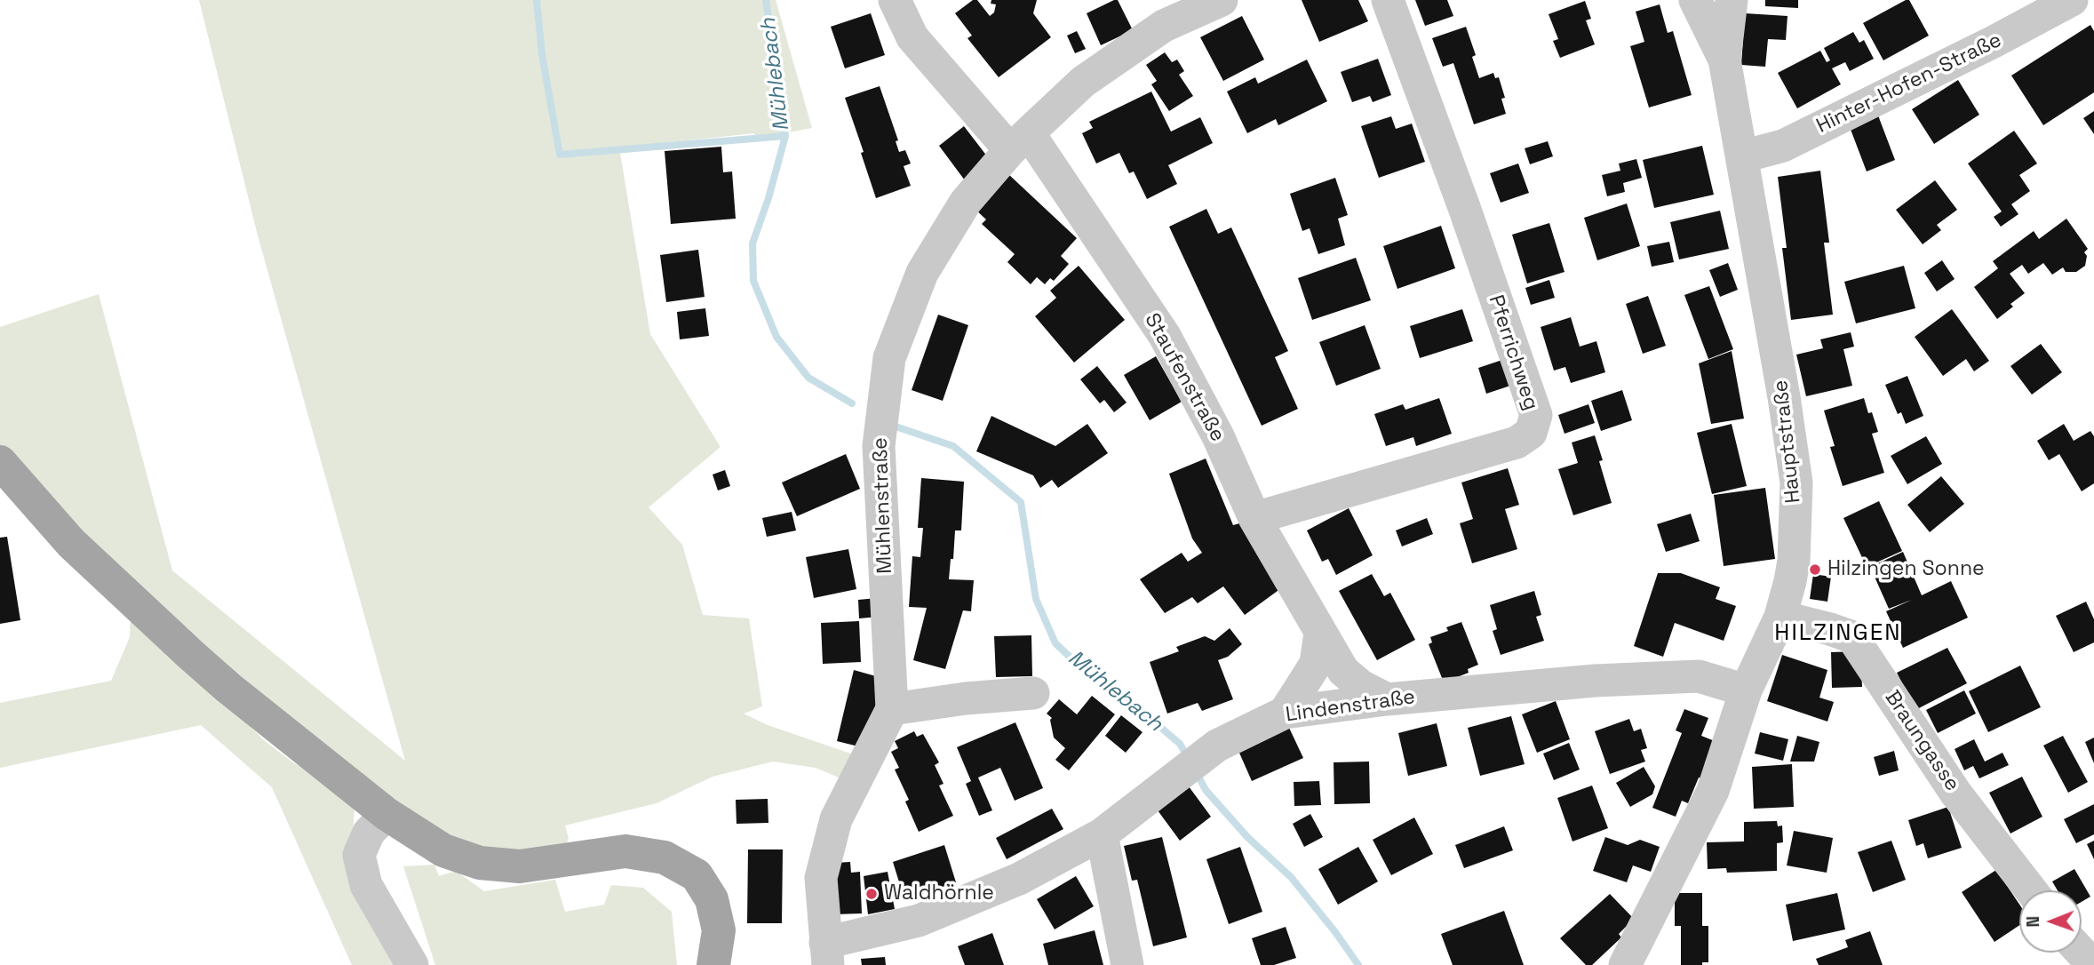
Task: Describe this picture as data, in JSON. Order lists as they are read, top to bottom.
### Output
{
  "streets": {
    "street": [
      "Hinter-Hofen-Straße",
      "Pferrichweg",
      "Staufenstraße",
      "Hauptstraße",
      "Mühlenstraße",
      "Lindenstraße",
      "Braungasse"
    ]
  },
  "crossings": [
    ["Hinter-Hofen-Straße", "Hauptstraße"],
    ["Pferrichweg", "Staufenstraße"],
    ["Staufenstraße", "Mühlenstraße"],
    ["Staufenstraße", "Lindenstraße"],
    ["Hauptstraße", "Lindenstraße"],
    ["Hauptstraße", "Braungasse"],
    ["Mühlenstraße", "Lindenstraße"]
  ],
  "districts": ["HILZINGEN"],
  "water": ["Mühlebach"],
  "places": ["Hilzingen Sonne", "Waldhörnle"],
  "north": "left"
}
